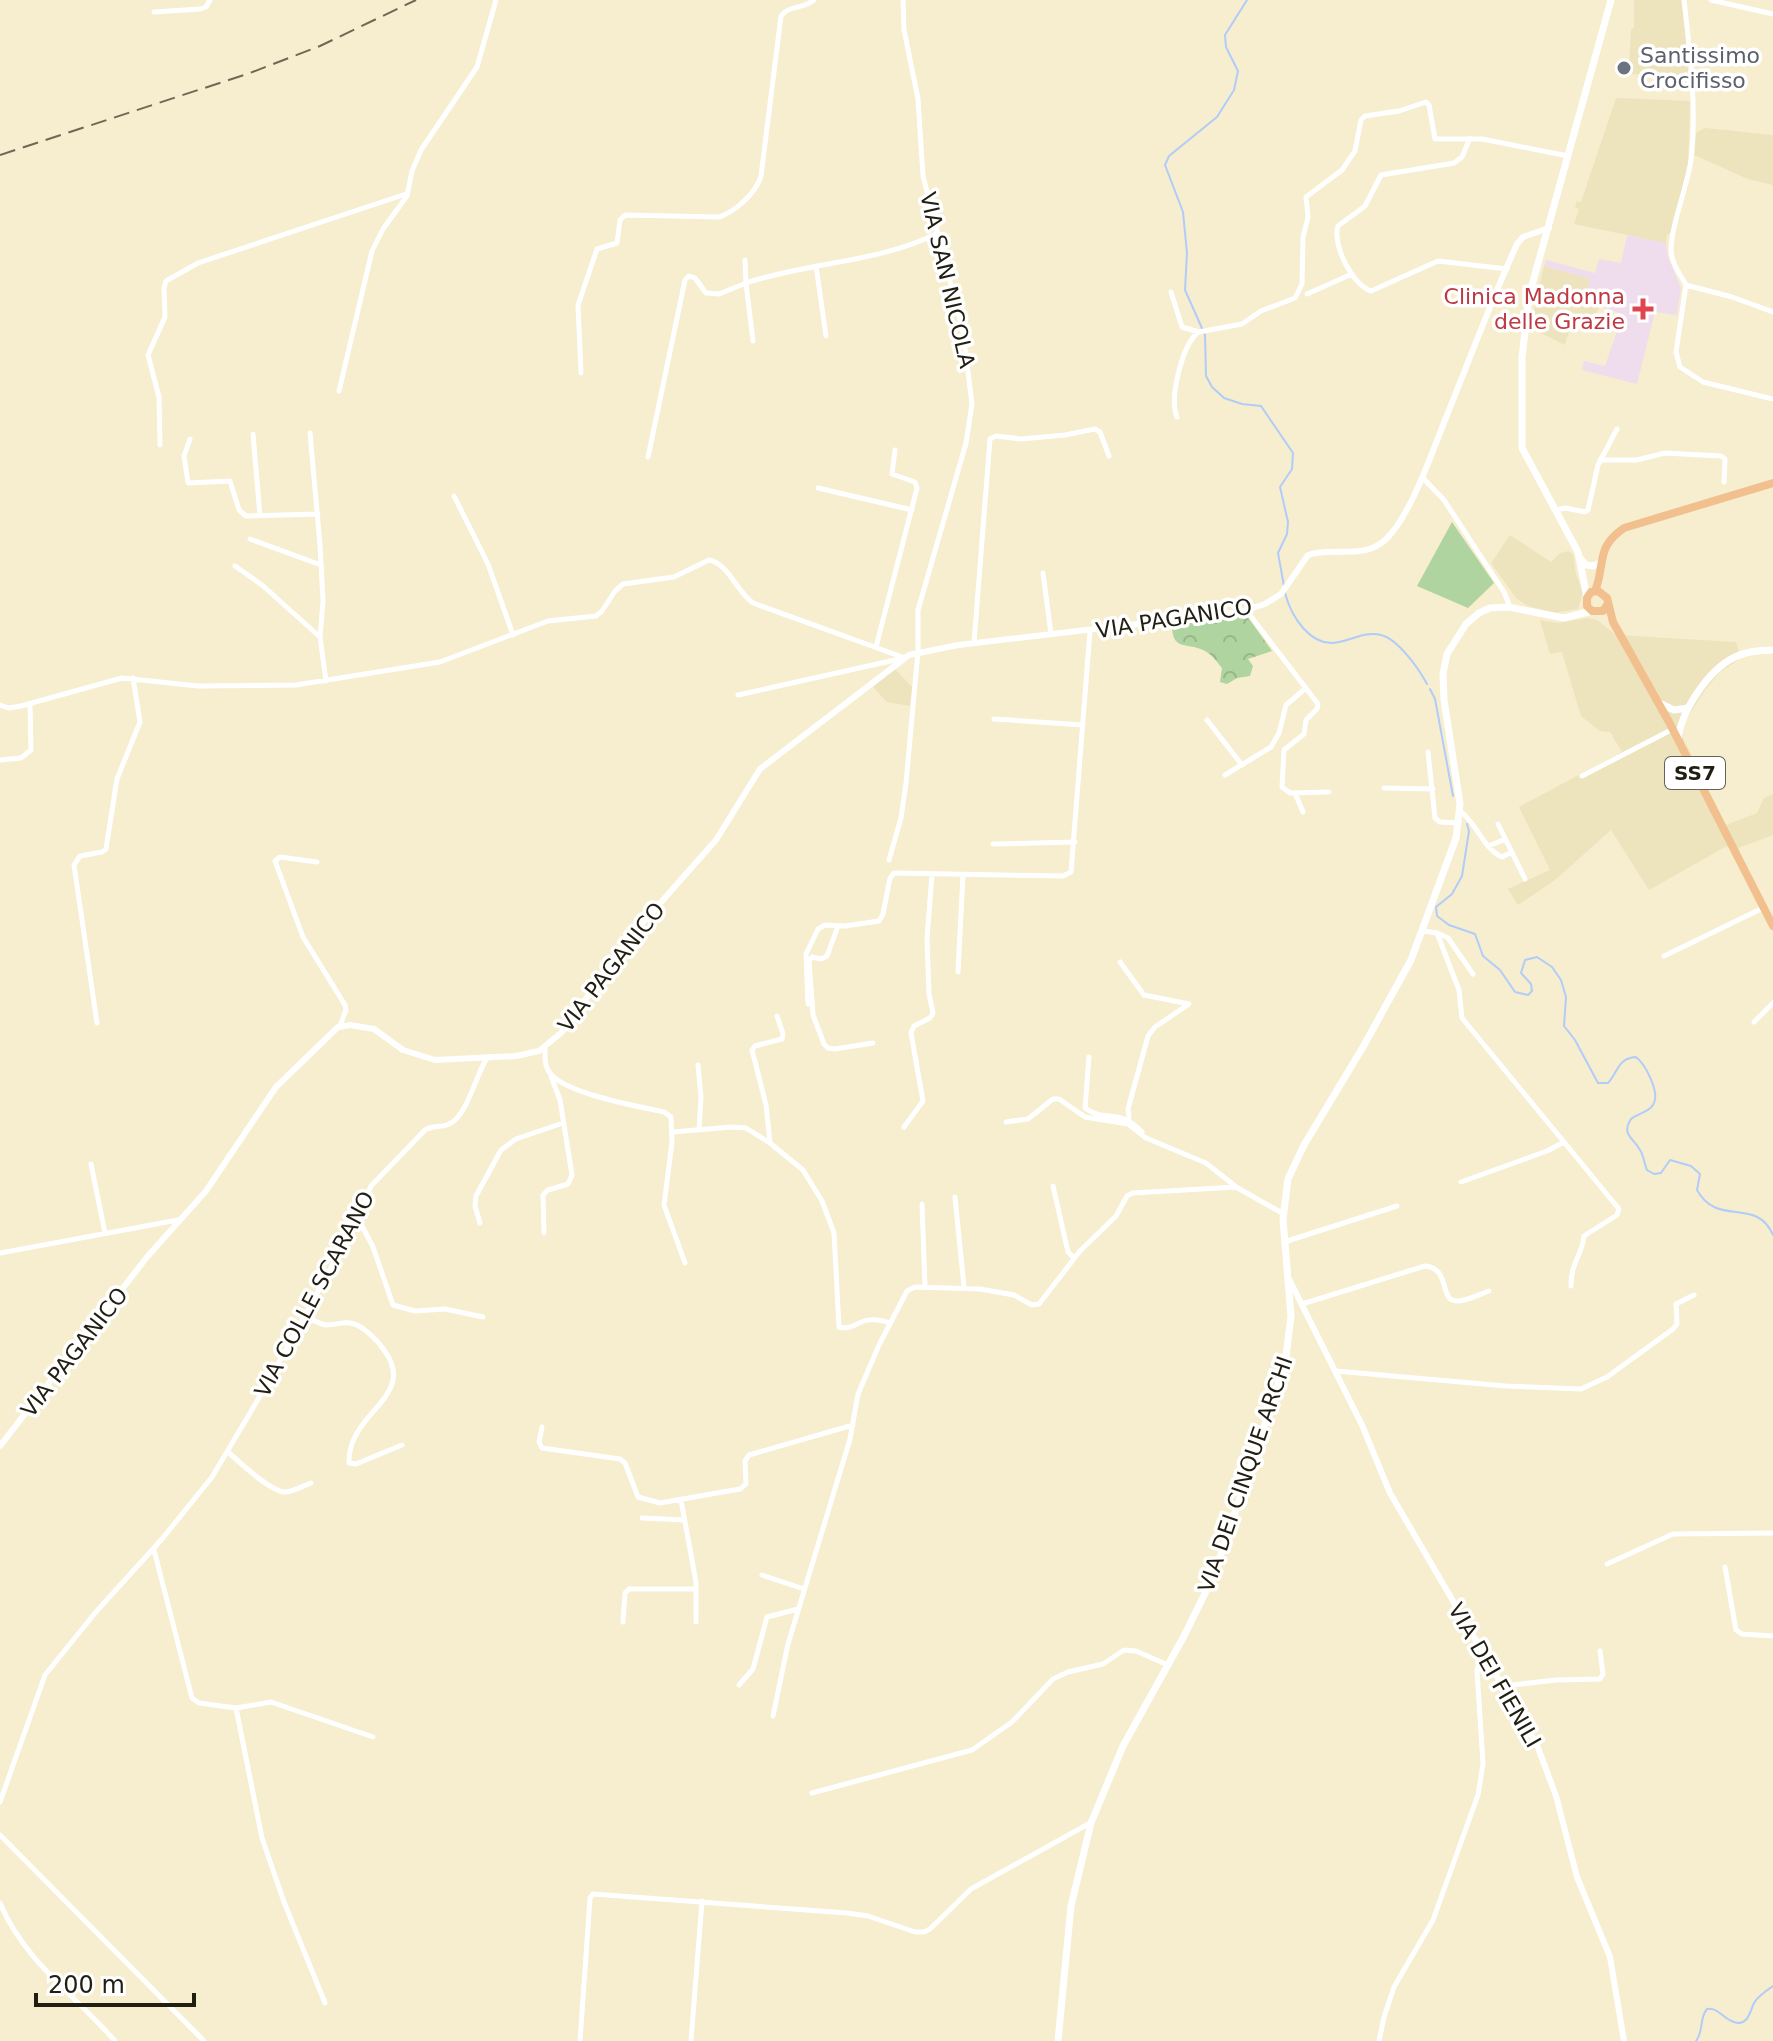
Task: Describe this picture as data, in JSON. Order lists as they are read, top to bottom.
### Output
{
  "streets": {
    "main road": ["SS7", "VIA DEI CINQUE ARCHI"],
    "street": [
      "VIA SAN NICOLA",
      "VIA PAGANICO",
      "VIA COLLE SCARANO",
      "VIA DEI FIENILI"
    ]
  },
  "crossings": [
    ["VIA SAN NICOLA", "VIA PAGANICO"],
    ["VIA PAGANICO", "VIA COLLE SCARANO"],
    ["VIA DEI CINQUE ARCHI", "VIA DEI FIENILI"]
  ],
  "places": {
    "other": ["Santissimo Crocifisso"],
    "health": ["Clinica Madonna delle Grazie"]
  },
  "scale_bar": "200 m"
}
